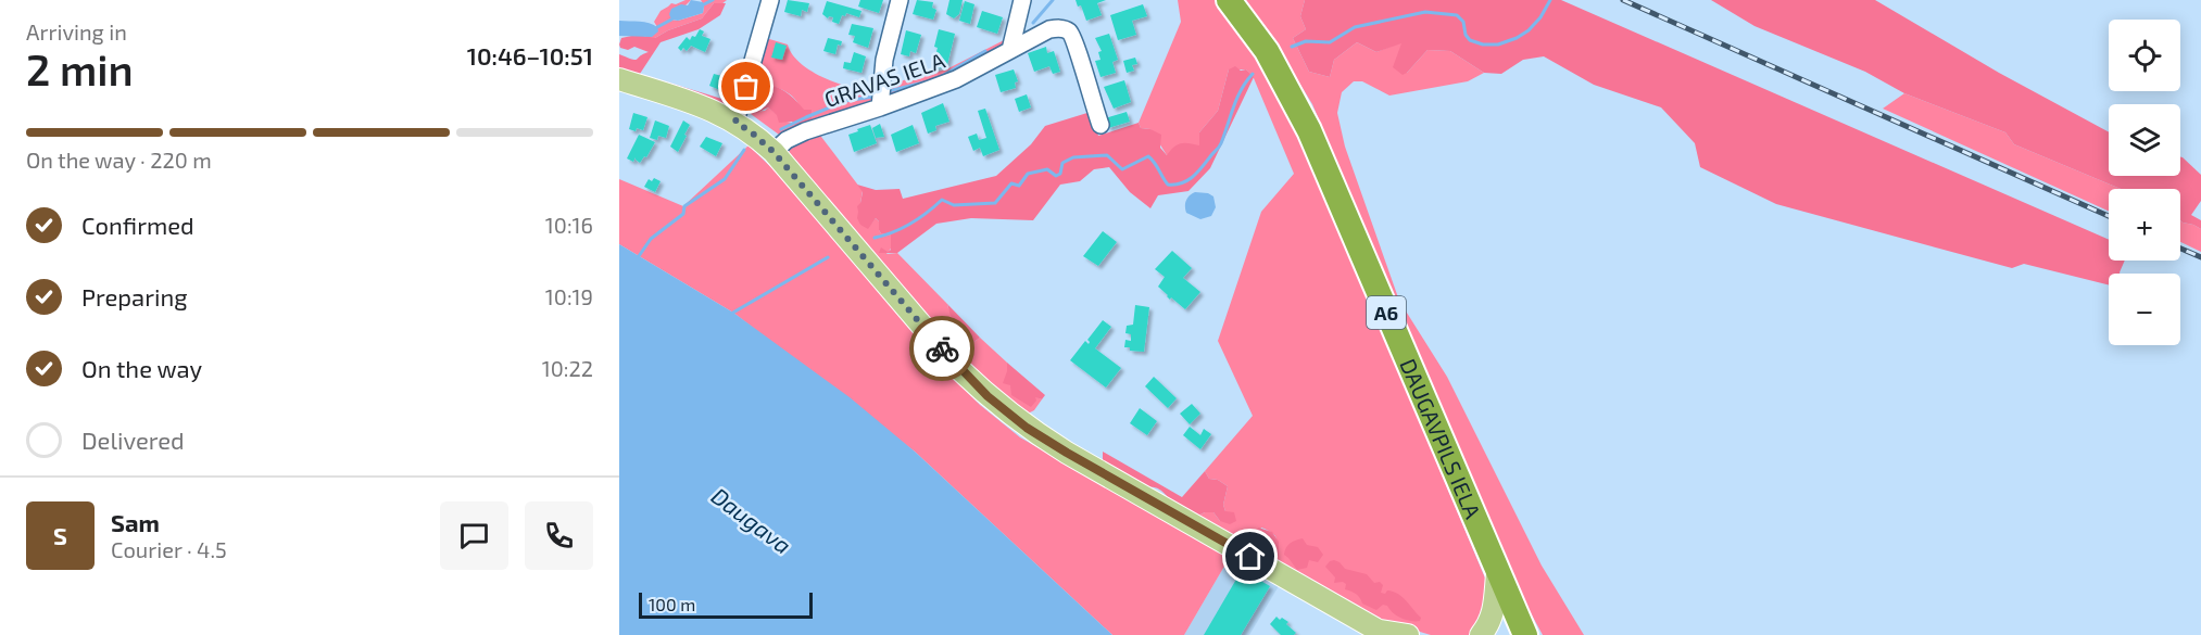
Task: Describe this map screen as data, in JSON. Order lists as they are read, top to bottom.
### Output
{
  "streets": {
    "highway": ["A6", "DAUGAVPILS IELA"],
    "street": ["GRAVAS IELA"]
  },
  "water": ["Daugava"],
  "scale_bar": "100 m",
  "page": {
    "heading": ["2 min", "Arriving in", "10:46–10:51"],
    "panel": ["Sam", "Courier · 4.5"],
    "map_buttons": ["+", "−"],
    "bar": "On the way · 220 m",
    "list": [
      ["Confirmed", "10:16"],
      ["Preparing", "10:19"],
      ["On the way", "10:22"],
      "Delivered"
    ],
    "round": "S",
    "scale": "100 m"
  }
}
